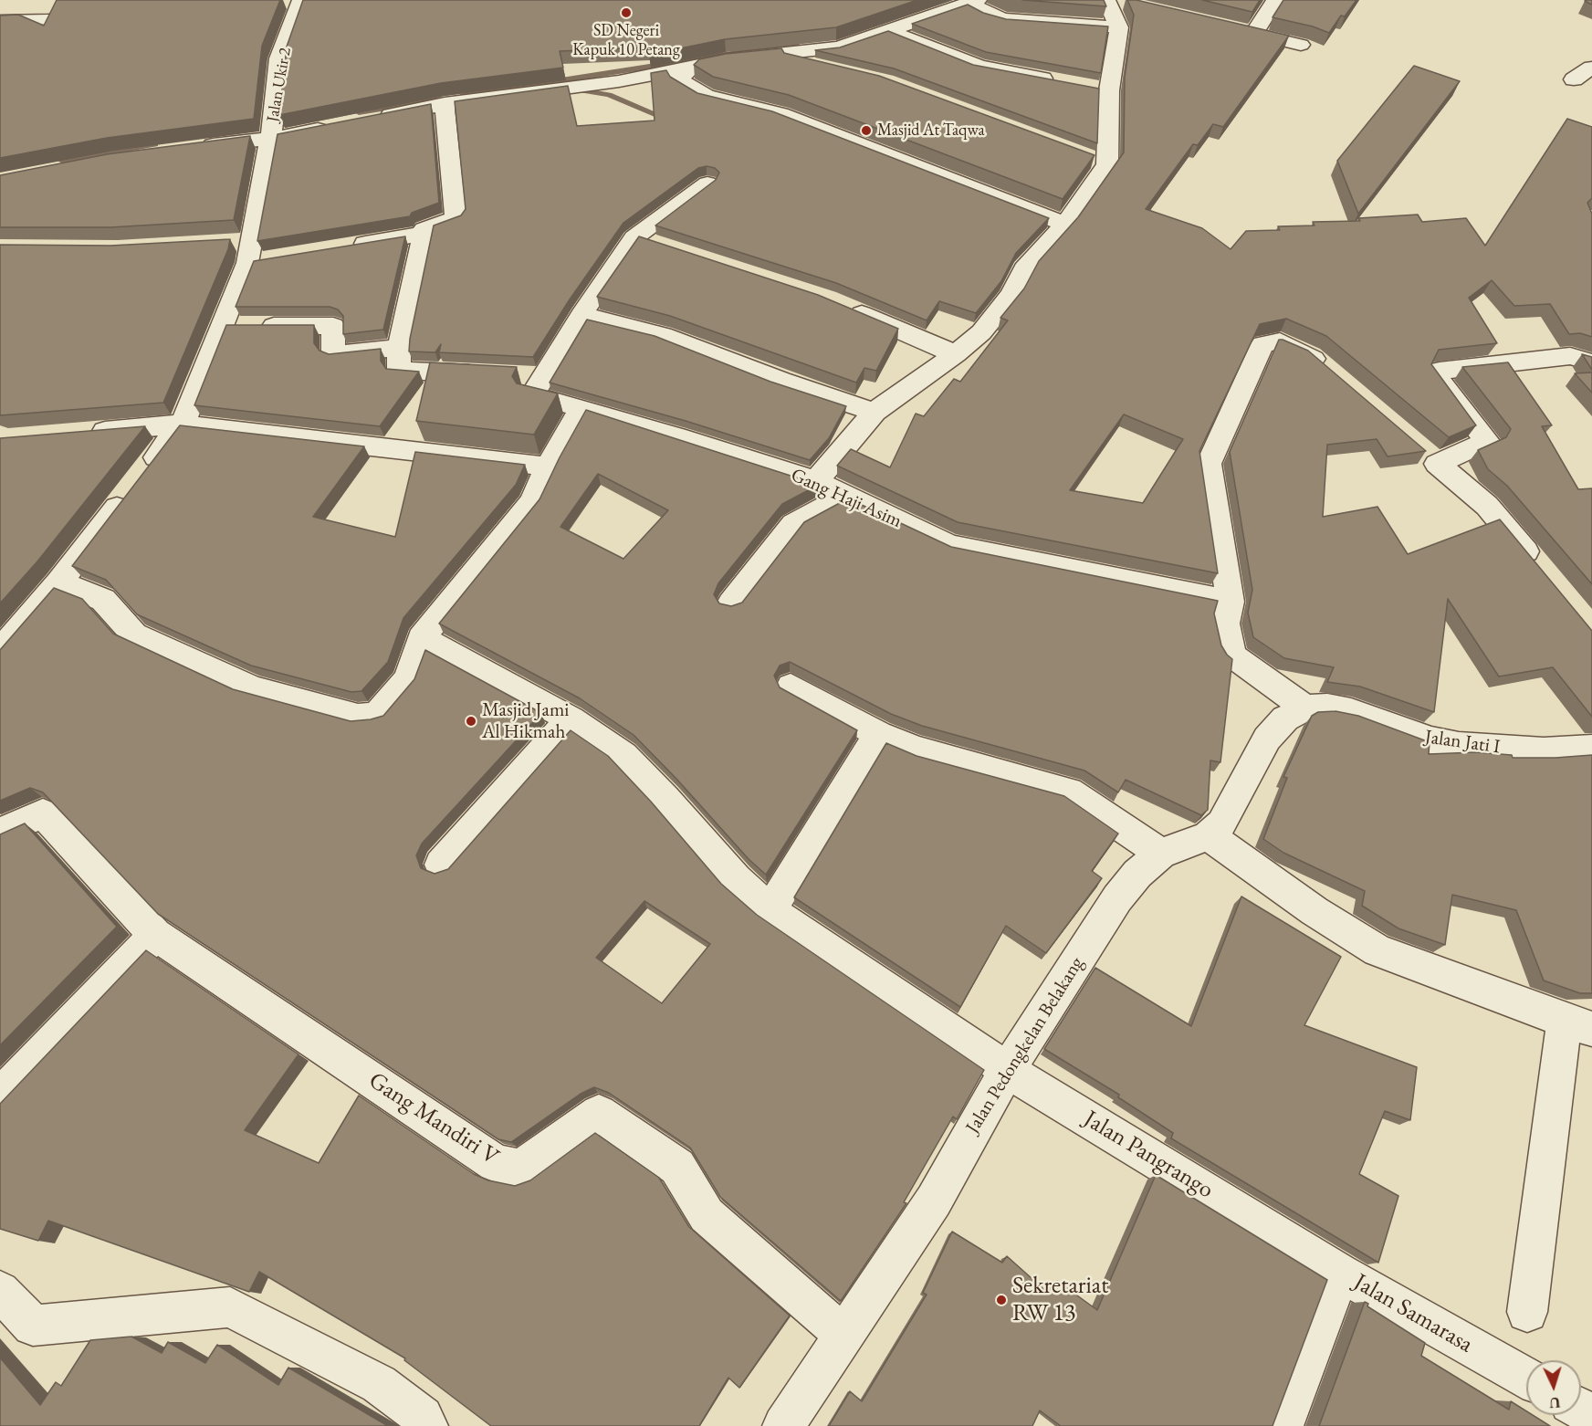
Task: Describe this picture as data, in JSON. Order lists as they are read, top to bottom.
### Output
{
  "streets": {
    "street": [
      "Jalan Ukir 2",
      "Gang Haji Asim",
      "Jalan Jati I",
      "Jalan Pedongkelan Belakang",
      "Gang Mandiri V",
      "Jalan Pangrango",
      "Jalan Samarasa"
    ]
  },
  "crossings": [
    ["Jalan Jati I", "Jalan Pedongkelan Belakang"],
    ["Jalan Pedongkelan Belakang", "Gang Mandiri V"],
    ["Jalan Pedongkelan Belakang", "Jalan Pangrango"],
    ["Jalan Pangrango", "Jalan Samarasa"]
  ],
  "places": [
    "SD Negeri Kapuk 10 Petang",
    "Masjid At Taqwa",
    "Masjid Jami Al Hikmah",
    "Sekretariat RW 13"
  ],
  "north": "bottom"
}
